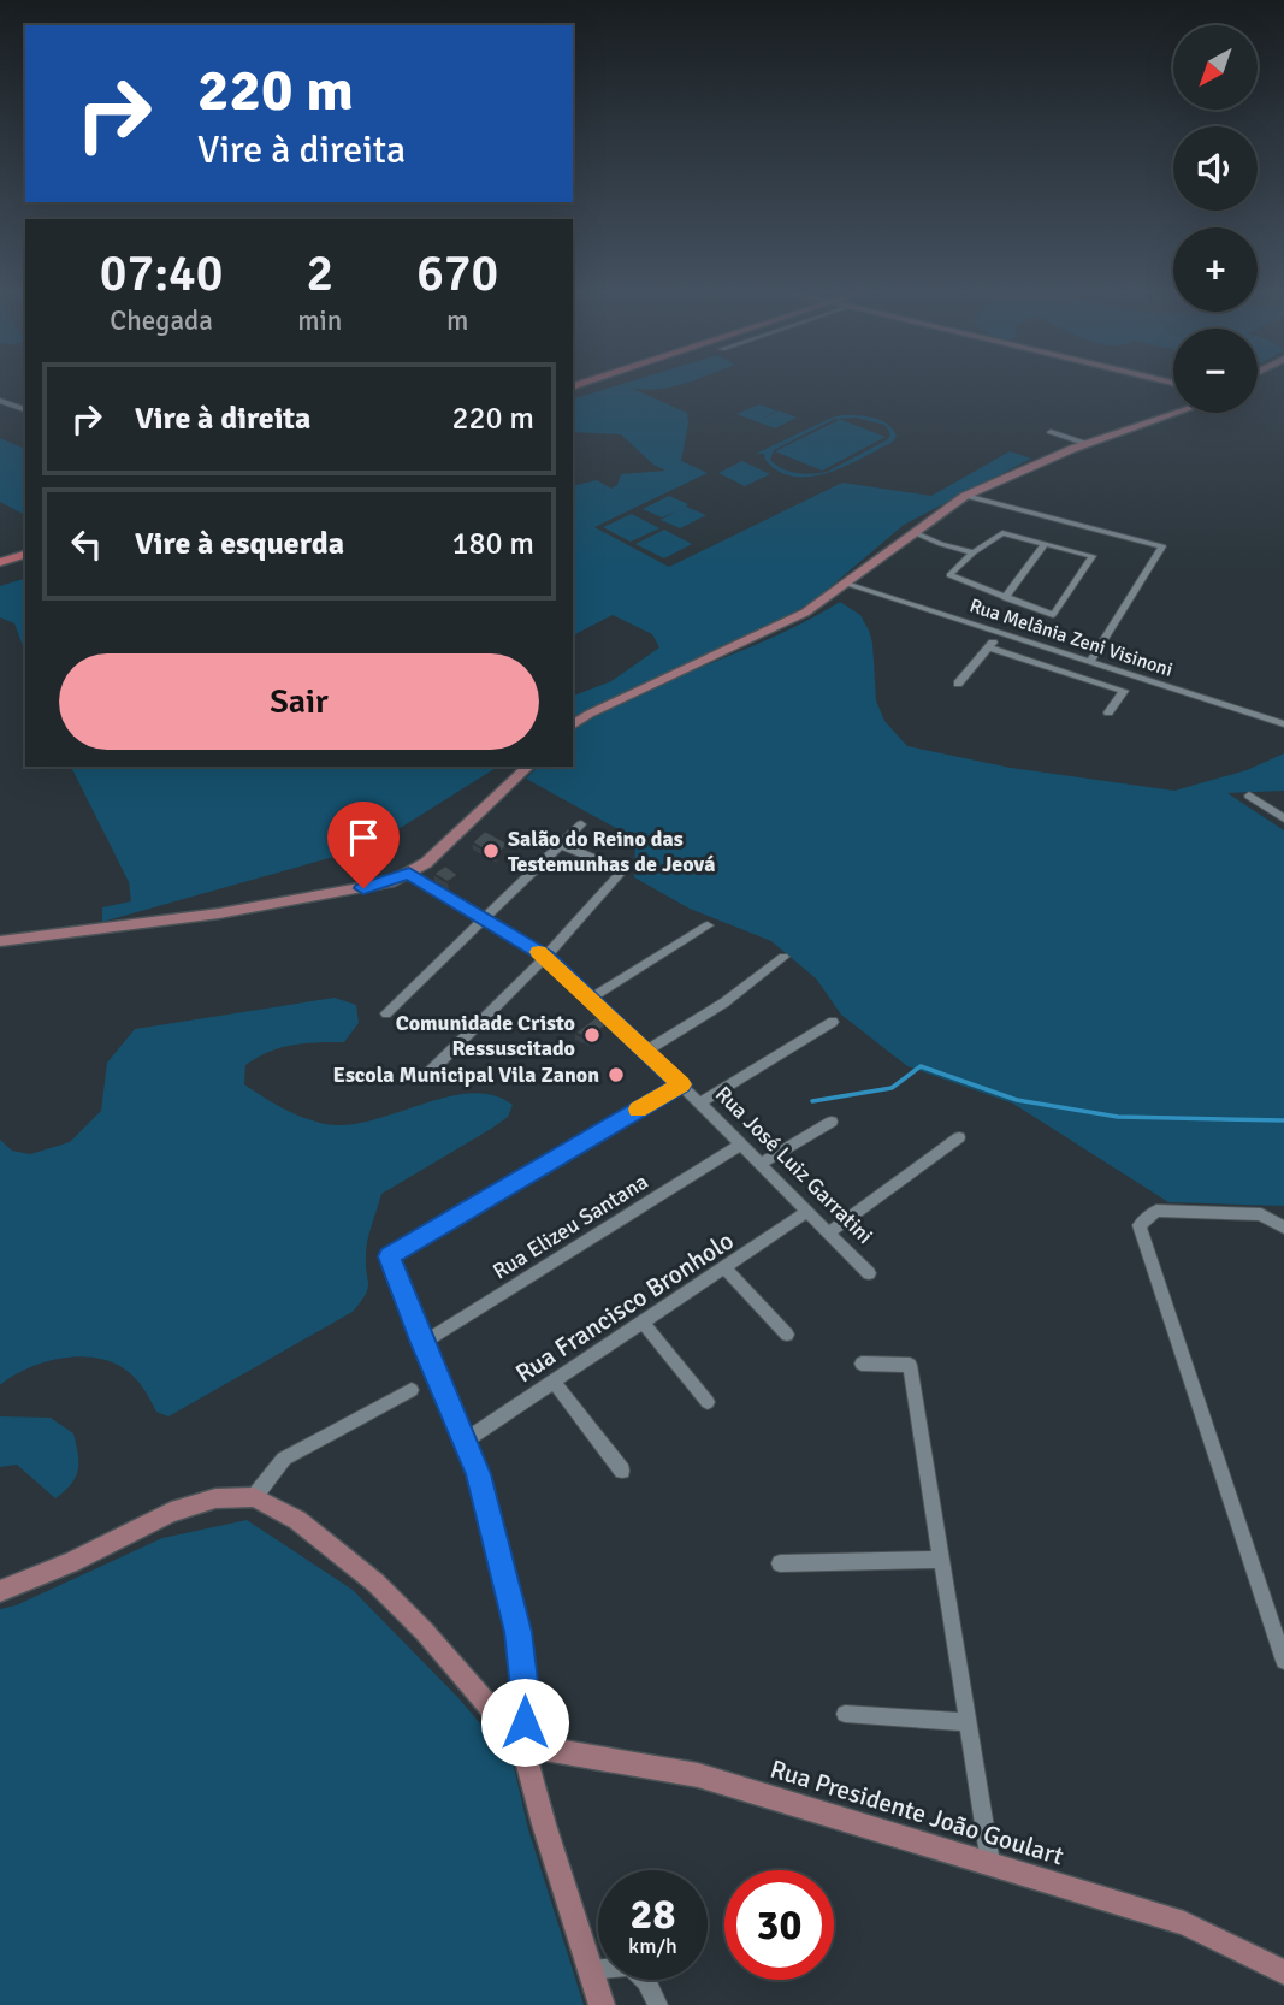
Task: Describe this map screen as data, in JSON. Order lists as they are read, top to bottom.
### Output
{
  "streets": {
    "main road": ["Rua Presidente João Goulart"],
    "street": [
      "Rua Melânia Zeni Visinoni",
      "Rua José Luiz Garratini",
      "Rua Elizeu Santana",
      "Rua Francisco Bronholo"
    ]
  },
  "crossings": [
    ["Rua José Luiz Garratini", "Rua Elizeu Santana"],
    ["Rua José Luiz Garratini", "Rua Francisco Bronholo"]
  ],
  "places": ["Salão do Reino das Testemunhas de Jeová", "Comunidade Cristo Ressuscitado", "Escola Municipal Vila Zanon"],
  "north": "bottom left",
  "page": {
    "map_buttons": ["+", "−"],
    "turn": ["220 m", "Vire à direita"],
    "eta": [
      "07:40",
      "Chegada",
      "2",
      "min",
      "670",
      "m"
    ],
    "list": [
      {
        "name": "Vire à direita",
        "value": "220 m"
      },
      {
        "name": "Vire à esquerda",
        "value": "180 m"
      }
    ],
    "buttons": "Sair",
    "speed": "28 km/h",
    "limit": "30"
  }
}
